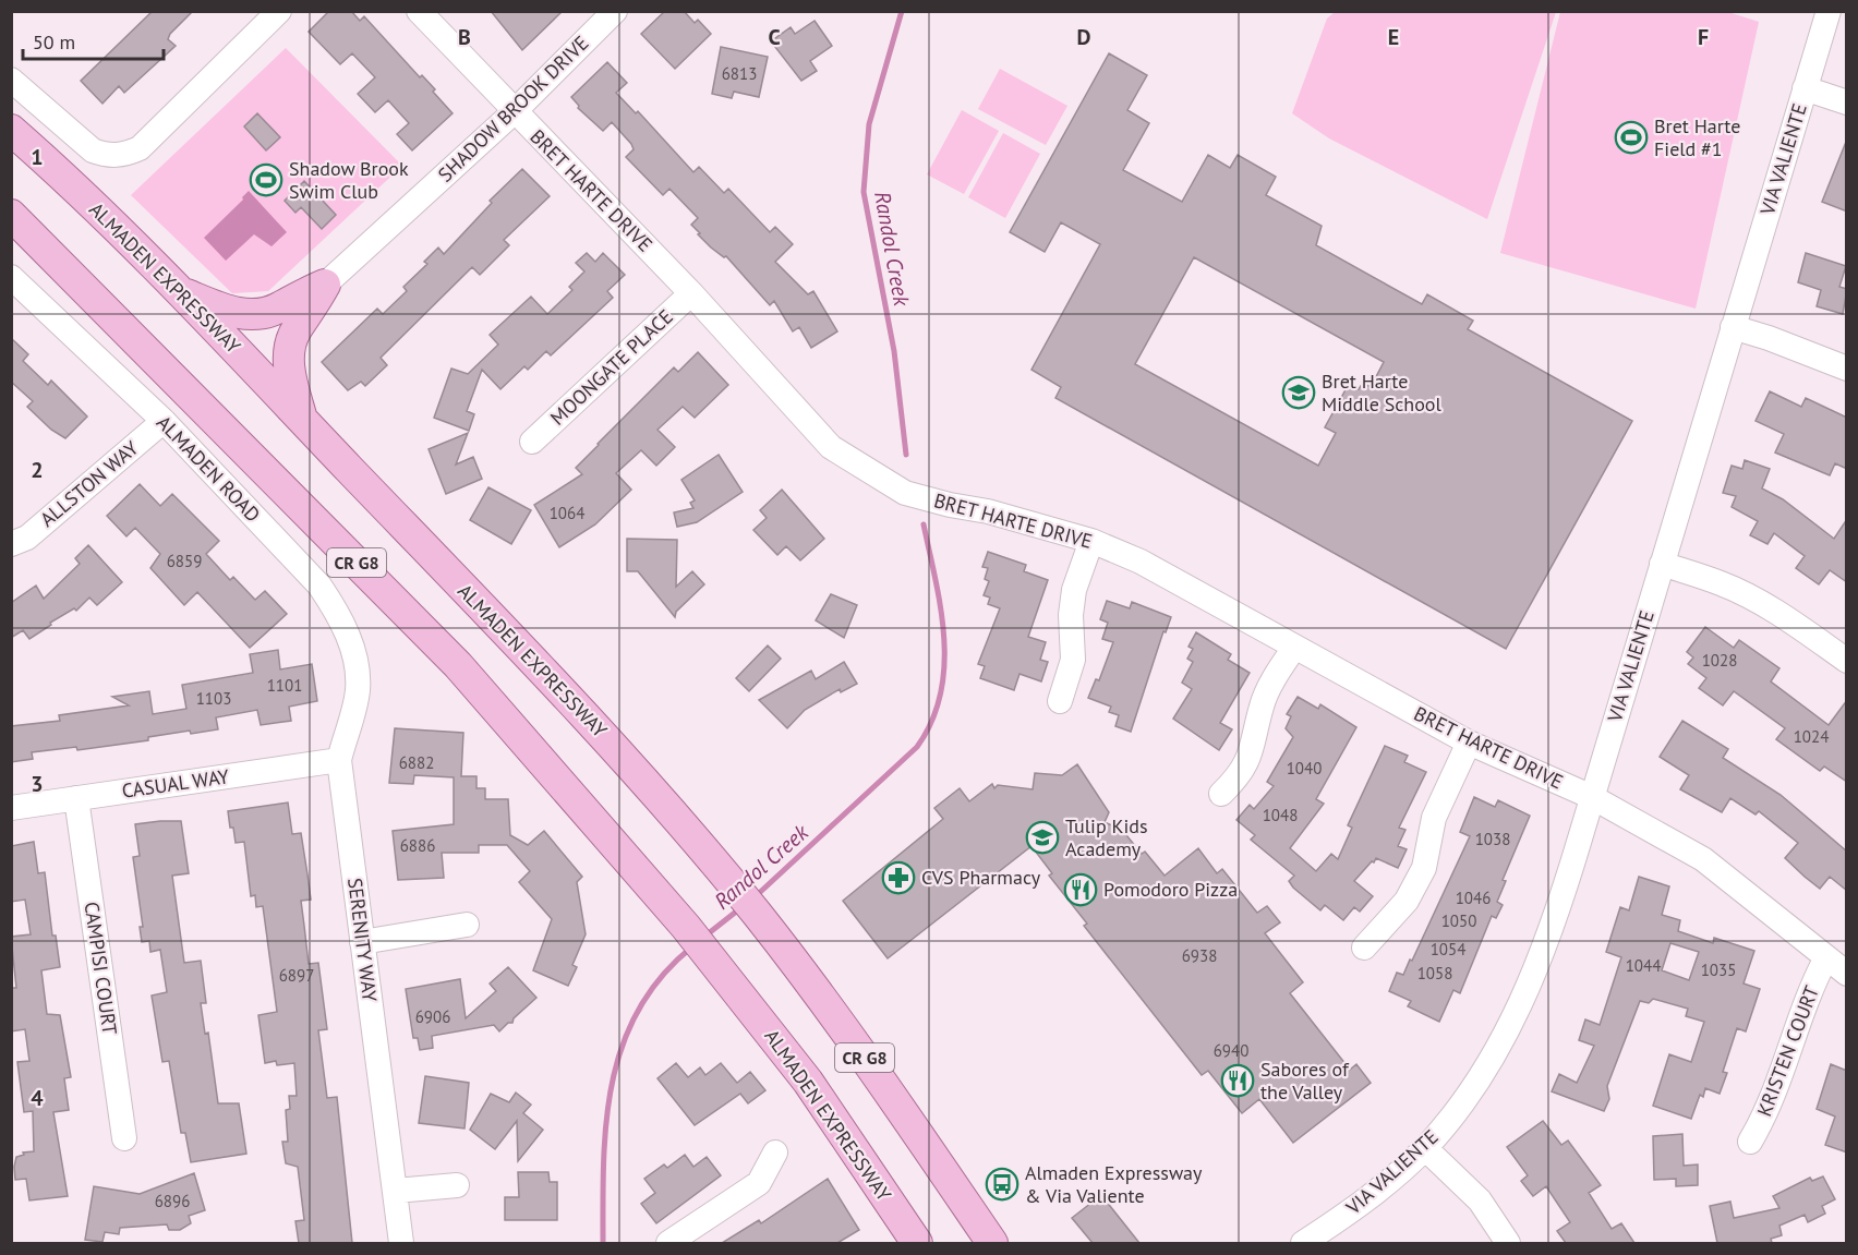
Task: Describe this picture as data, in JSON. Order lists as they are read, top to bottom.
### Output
{
  "streets": {
    "main road": ["ALMADEN EXPRESSWAY", "CR G8"],
    "street": [
      "SHADOW BROOK DRIVE",
      "VIA VALIENTE",
      "BRET HARTE DRIVE",
      "MOONGATE PLACE",
      "ALMADEN ROAD",
      "ALLSTON WAY",
      "CASUAL WAY",
      "SERENITY WAY",
      "CAMPISI COURT",
      "KRISTEN COURT"
    ]
  },
  "crossings": [
    ["SHADOW BROOK DRIVE", "BRET HARTE DRIVE"],
    ["VIA VALIENTE", "BRET HARTE DRIVE"],
    ["BRET HARTE DRIVE", "MOONGATE PLACE"],
    ["BRET HARTE DRIVE", "KRISTEN COURT"],
    ["ALMADEN ROAD", "ALLSTON WAY"],
    ["ALMADEN ROAD", "SERENITY WAY"],
    ["CASUAL WAY", "SERENITY WAY"],
    ["CASUAL WAY", "CAMPISI COURT"]
  ],
  "water": ["Randol Creek"],
  "places": {
    "sports": ["Bret Harte Field #1", "Shadow Brook Swim Club"],
    "school or university": ["Bret Harte Middle School", "Tulip Kids Academy"],
    "pharmacy": ["CVS Pharmacy"],
    "restaurant": ["Pomodoro Pizza", "Sabores of the Valley"],
    "bus stop": ["Almaden Expressway & Via Valiente"]
  },
  "house_numbers": [
    "6813",
    "1064",
    "6859",
    "1028",
    "1101",
    "1103",
    "1024",
    "6882",
    "1040",
    "1048",
    "1038",
    "6886",
    "1046",
    "1050",
    "1054",
    "6938",
    "1044",
    "1035",
    "1058",
    "6897",
    "6906",
    "6940",
    "6896"
  ],
  "scale_bar": "50 m",
  "grid": {
    "columns": [
      "B",
      "C",
      "D",
      "E",
      "F"
    ],
    "rows": [
      "1",
      "2",
      "3",
      "4"
    ]
  }
}
